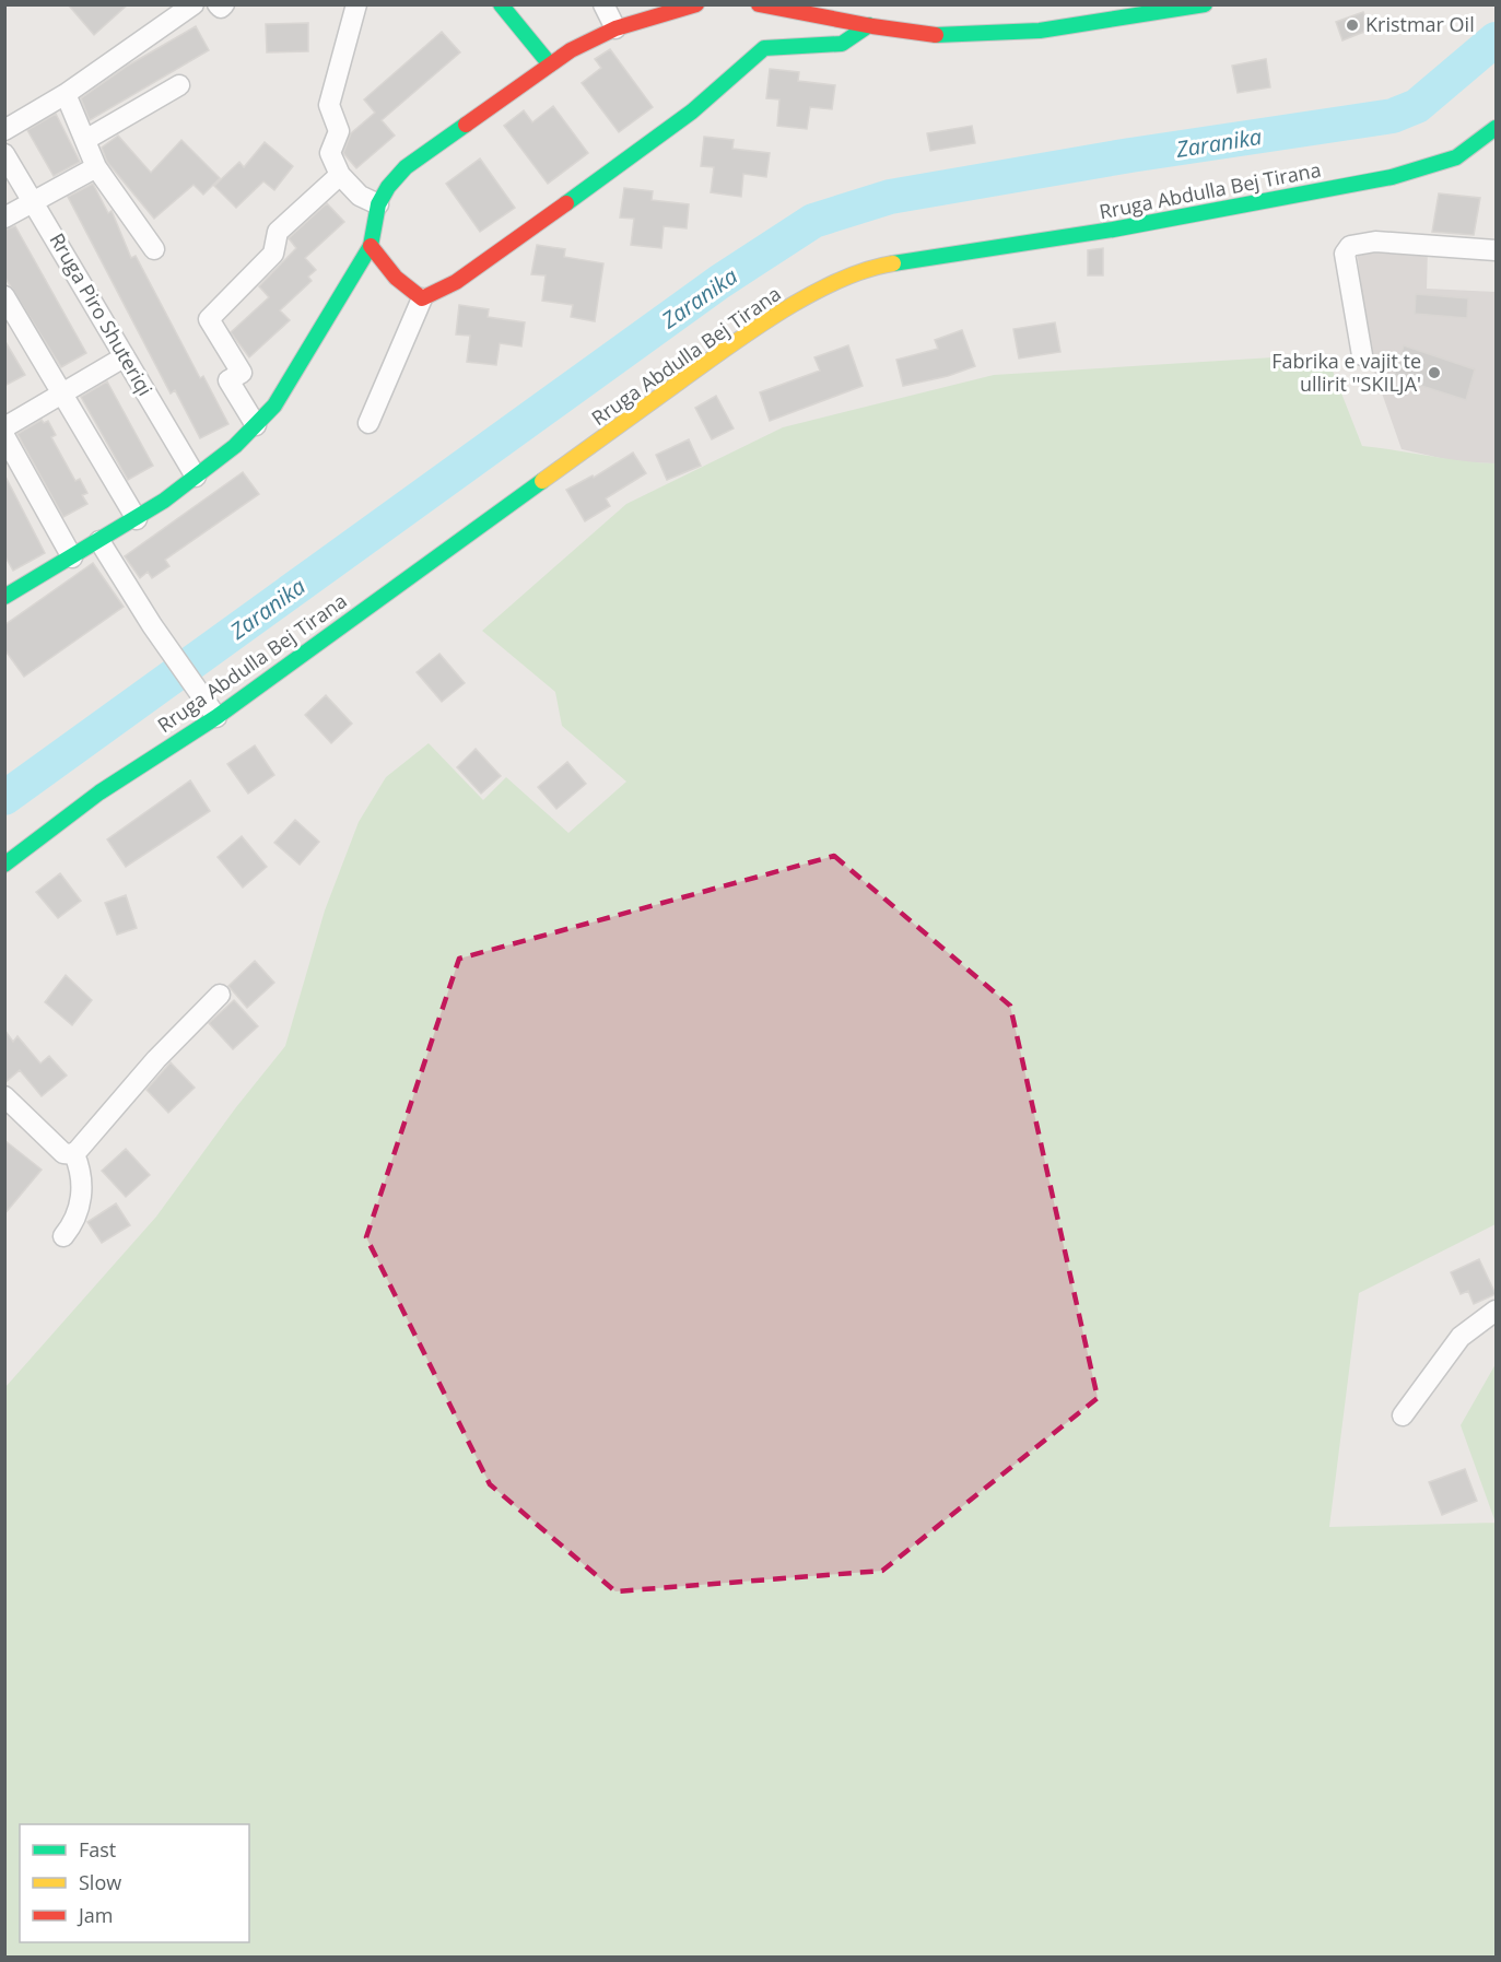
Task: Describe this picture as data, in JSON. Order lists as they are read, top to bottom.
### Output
{
  "streets": {
    "street": ["Rruga Abdulla Bej Tirana", "Rruga Piro Shuteriqi"]
  },
  "water": ["Zaranika"],
  "places": ["Kristmar Oil", "Fabrika e vajit te ullirit ''SKILJA'"],
  "legend": ["Fast", "Slow", "Jam"]
}
